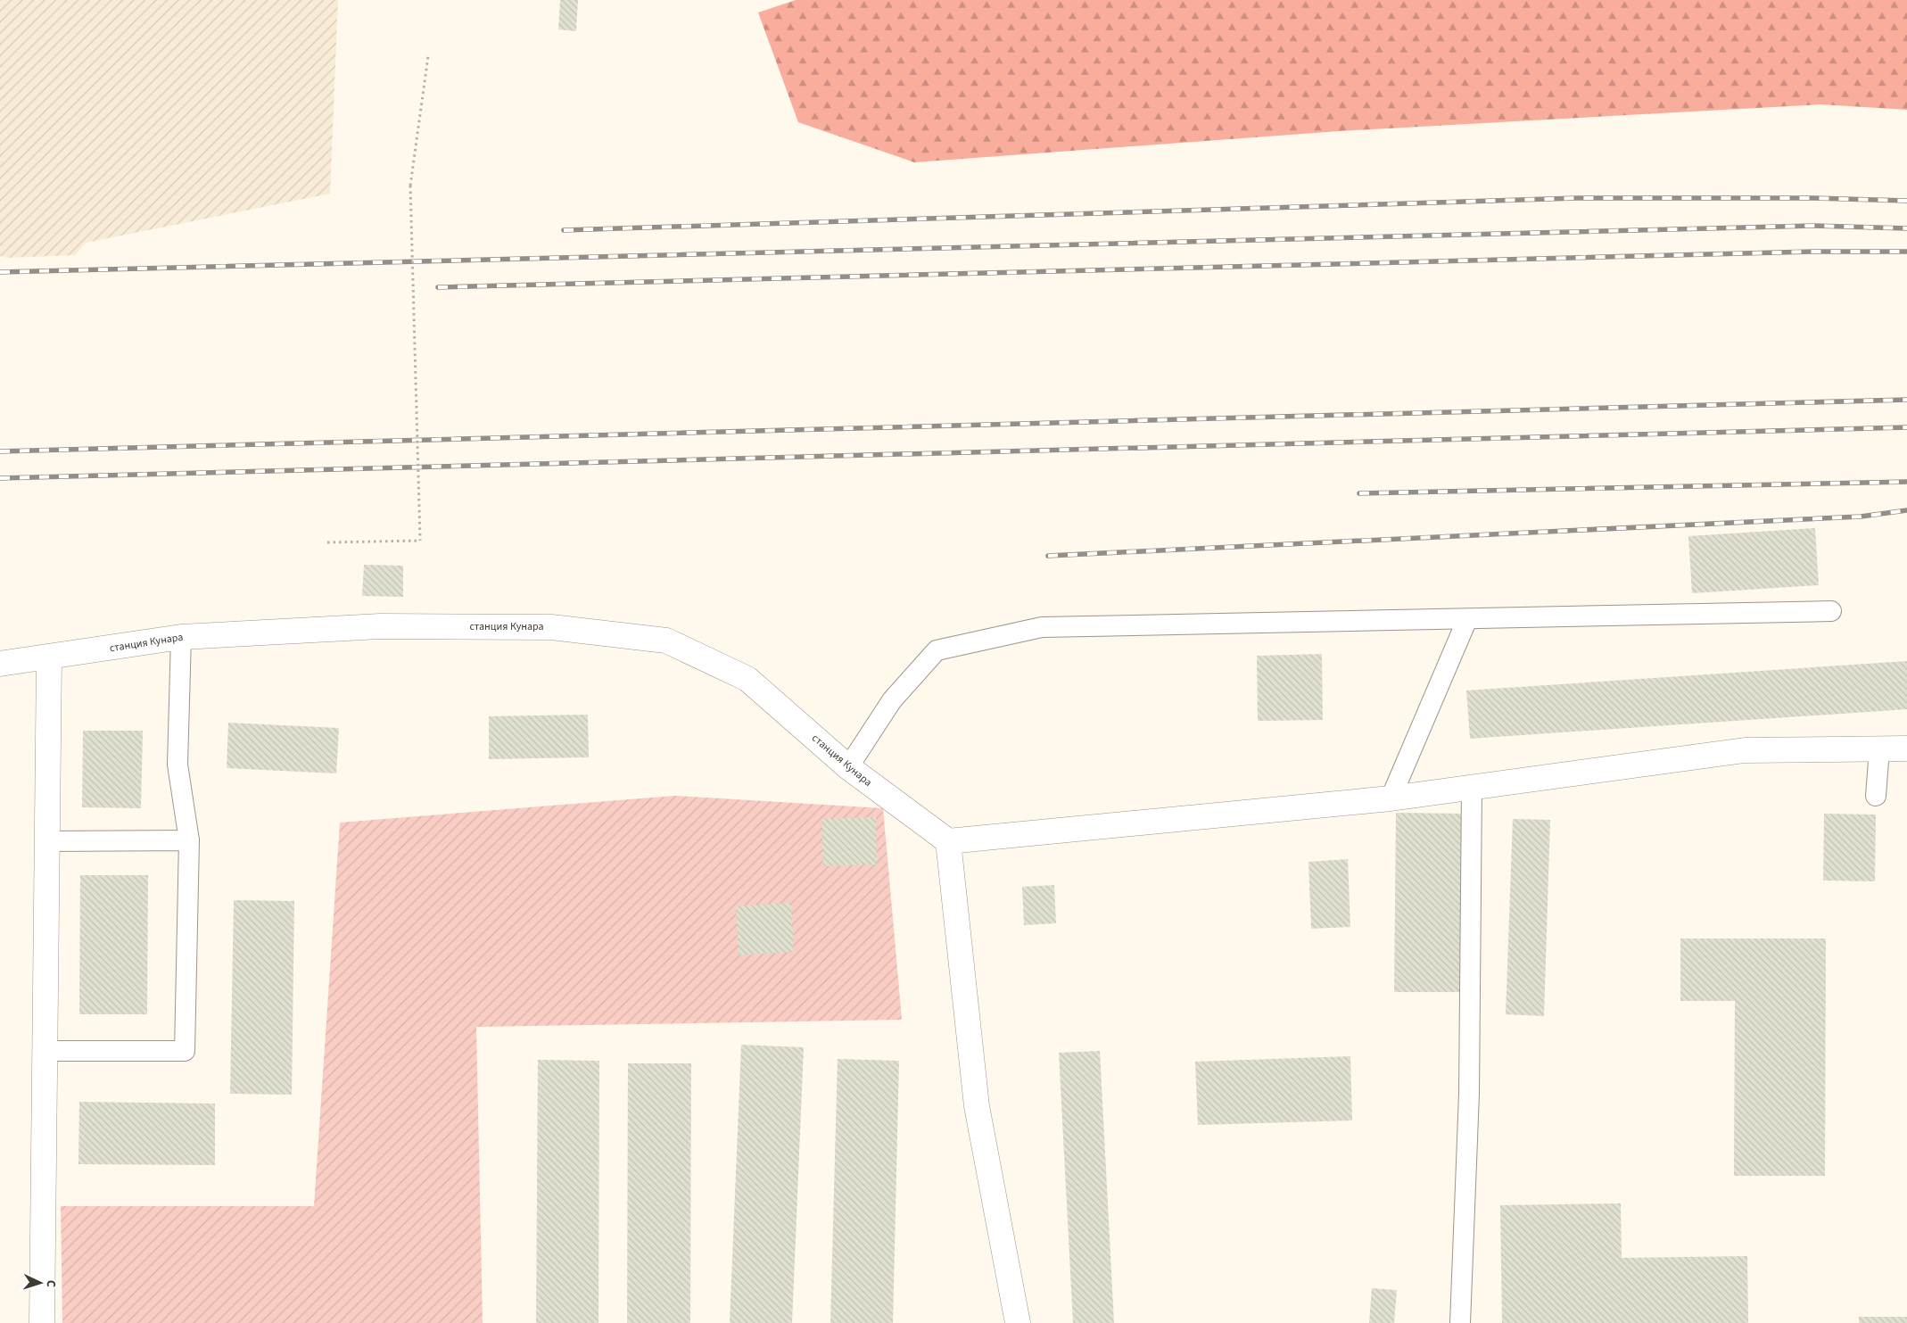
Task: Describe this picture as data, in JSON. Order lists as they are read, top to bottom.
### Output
{
  "streets": {
    "street": ["станция Кунара"]
  },
  "north": "right"
}
